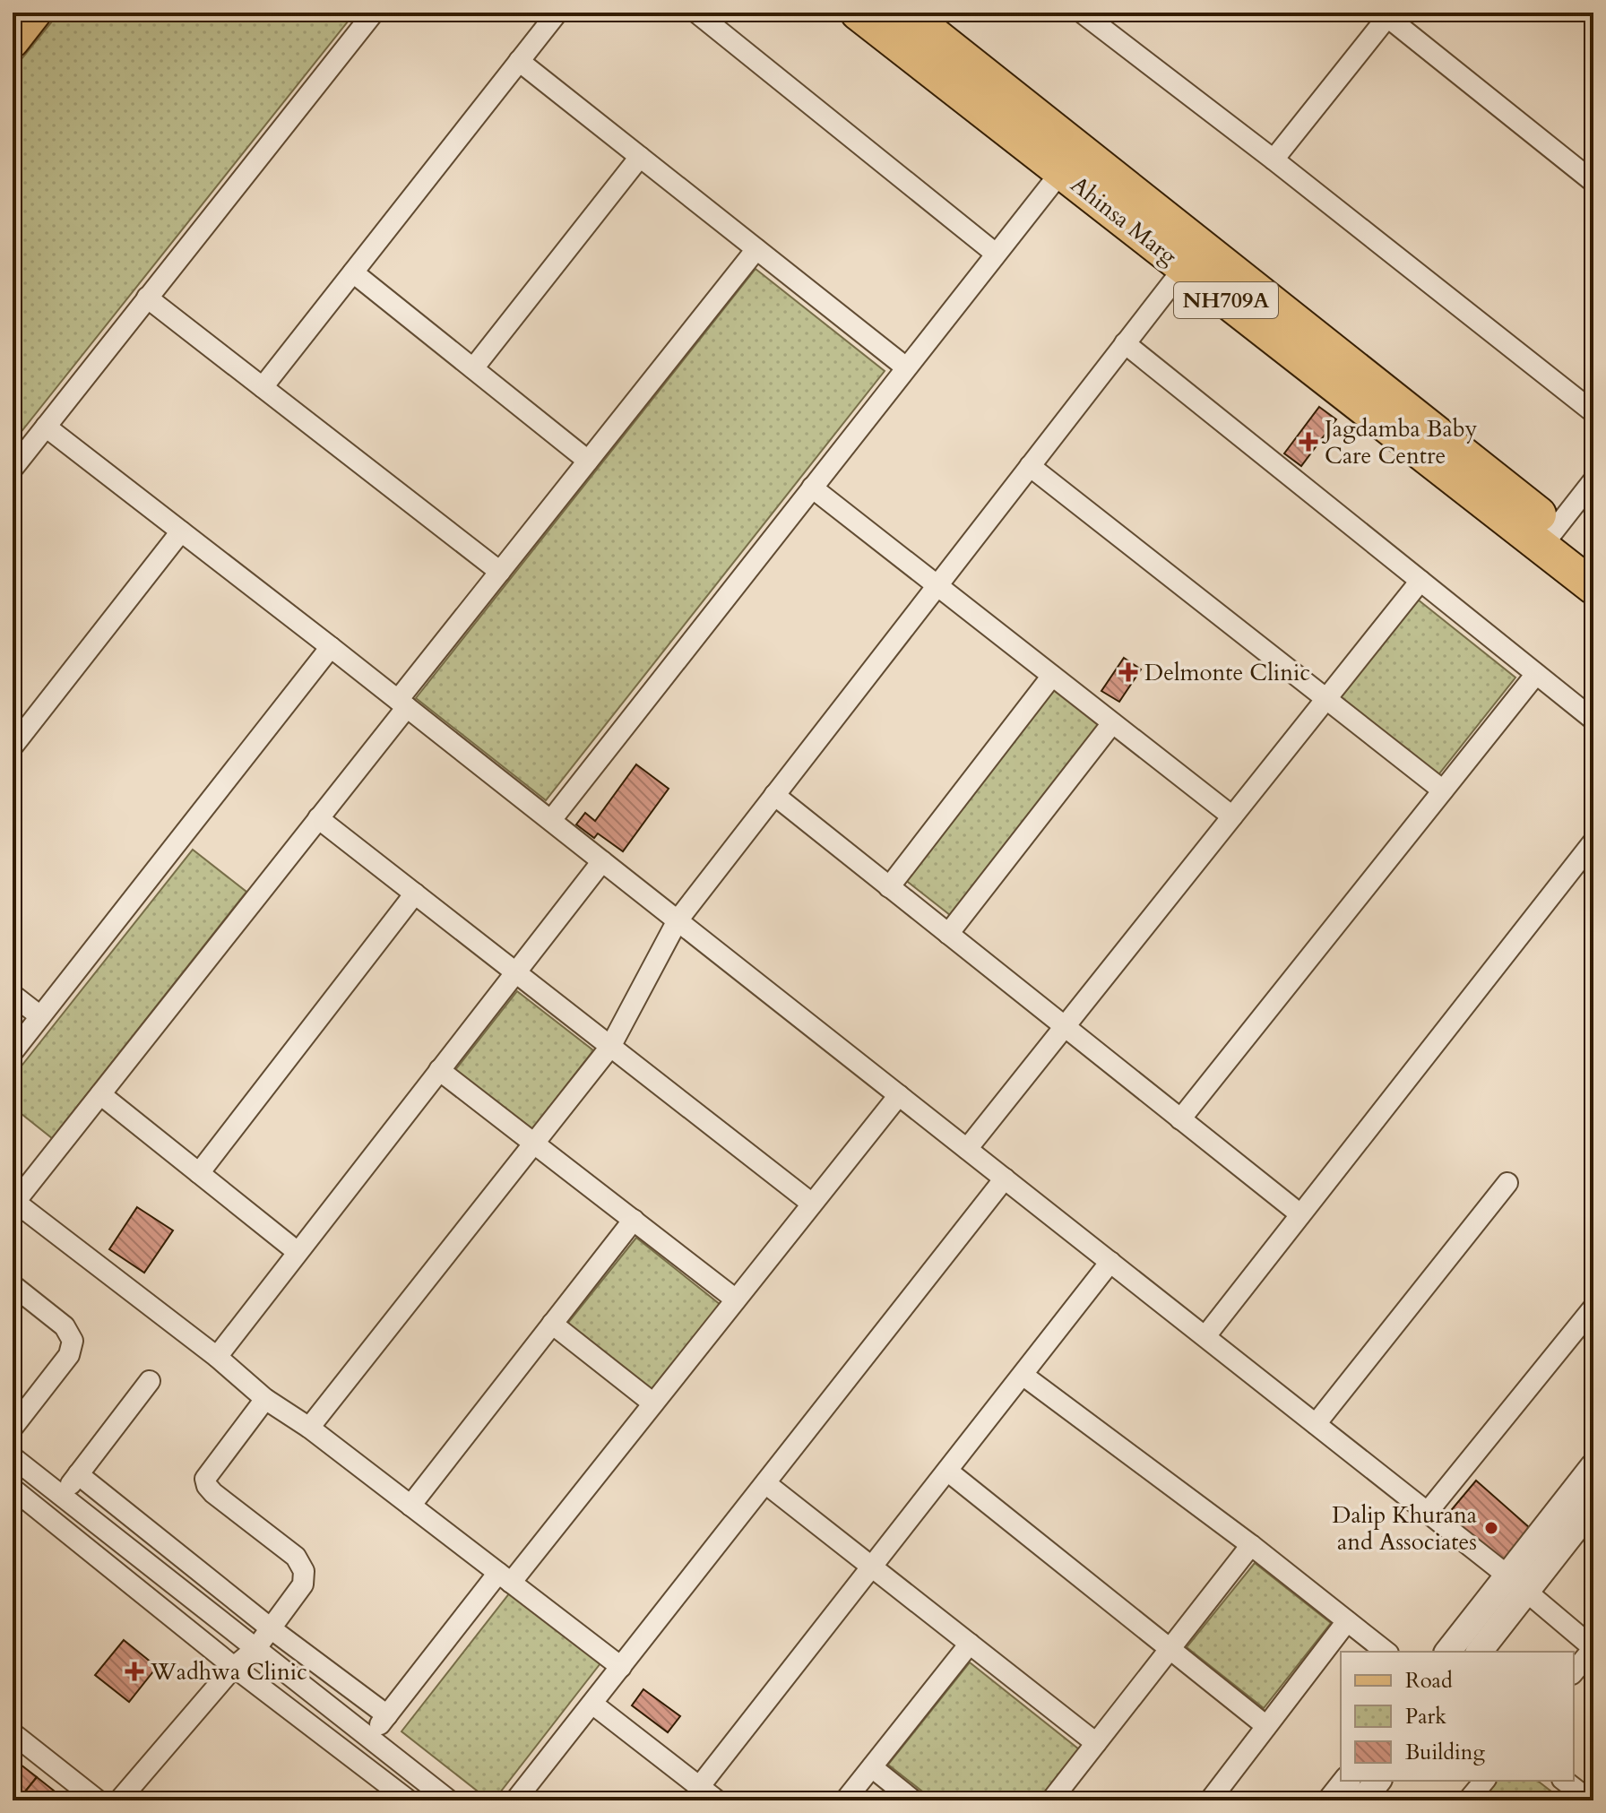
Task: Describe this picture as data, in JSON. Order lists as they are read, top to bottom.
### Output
{
  "streets": {
    "highway": ["Ahinsa Marg", "NH709A"]
  },
  "places": {
    "health": ["Jagdamba Baby Care Centre", "Delmonte Clinic", "Wadhwa Clinic"],
    "other": ["Dalip Khurana and Associates"]
  },
  "legend": ["Road", "Park", "Building"]
}
